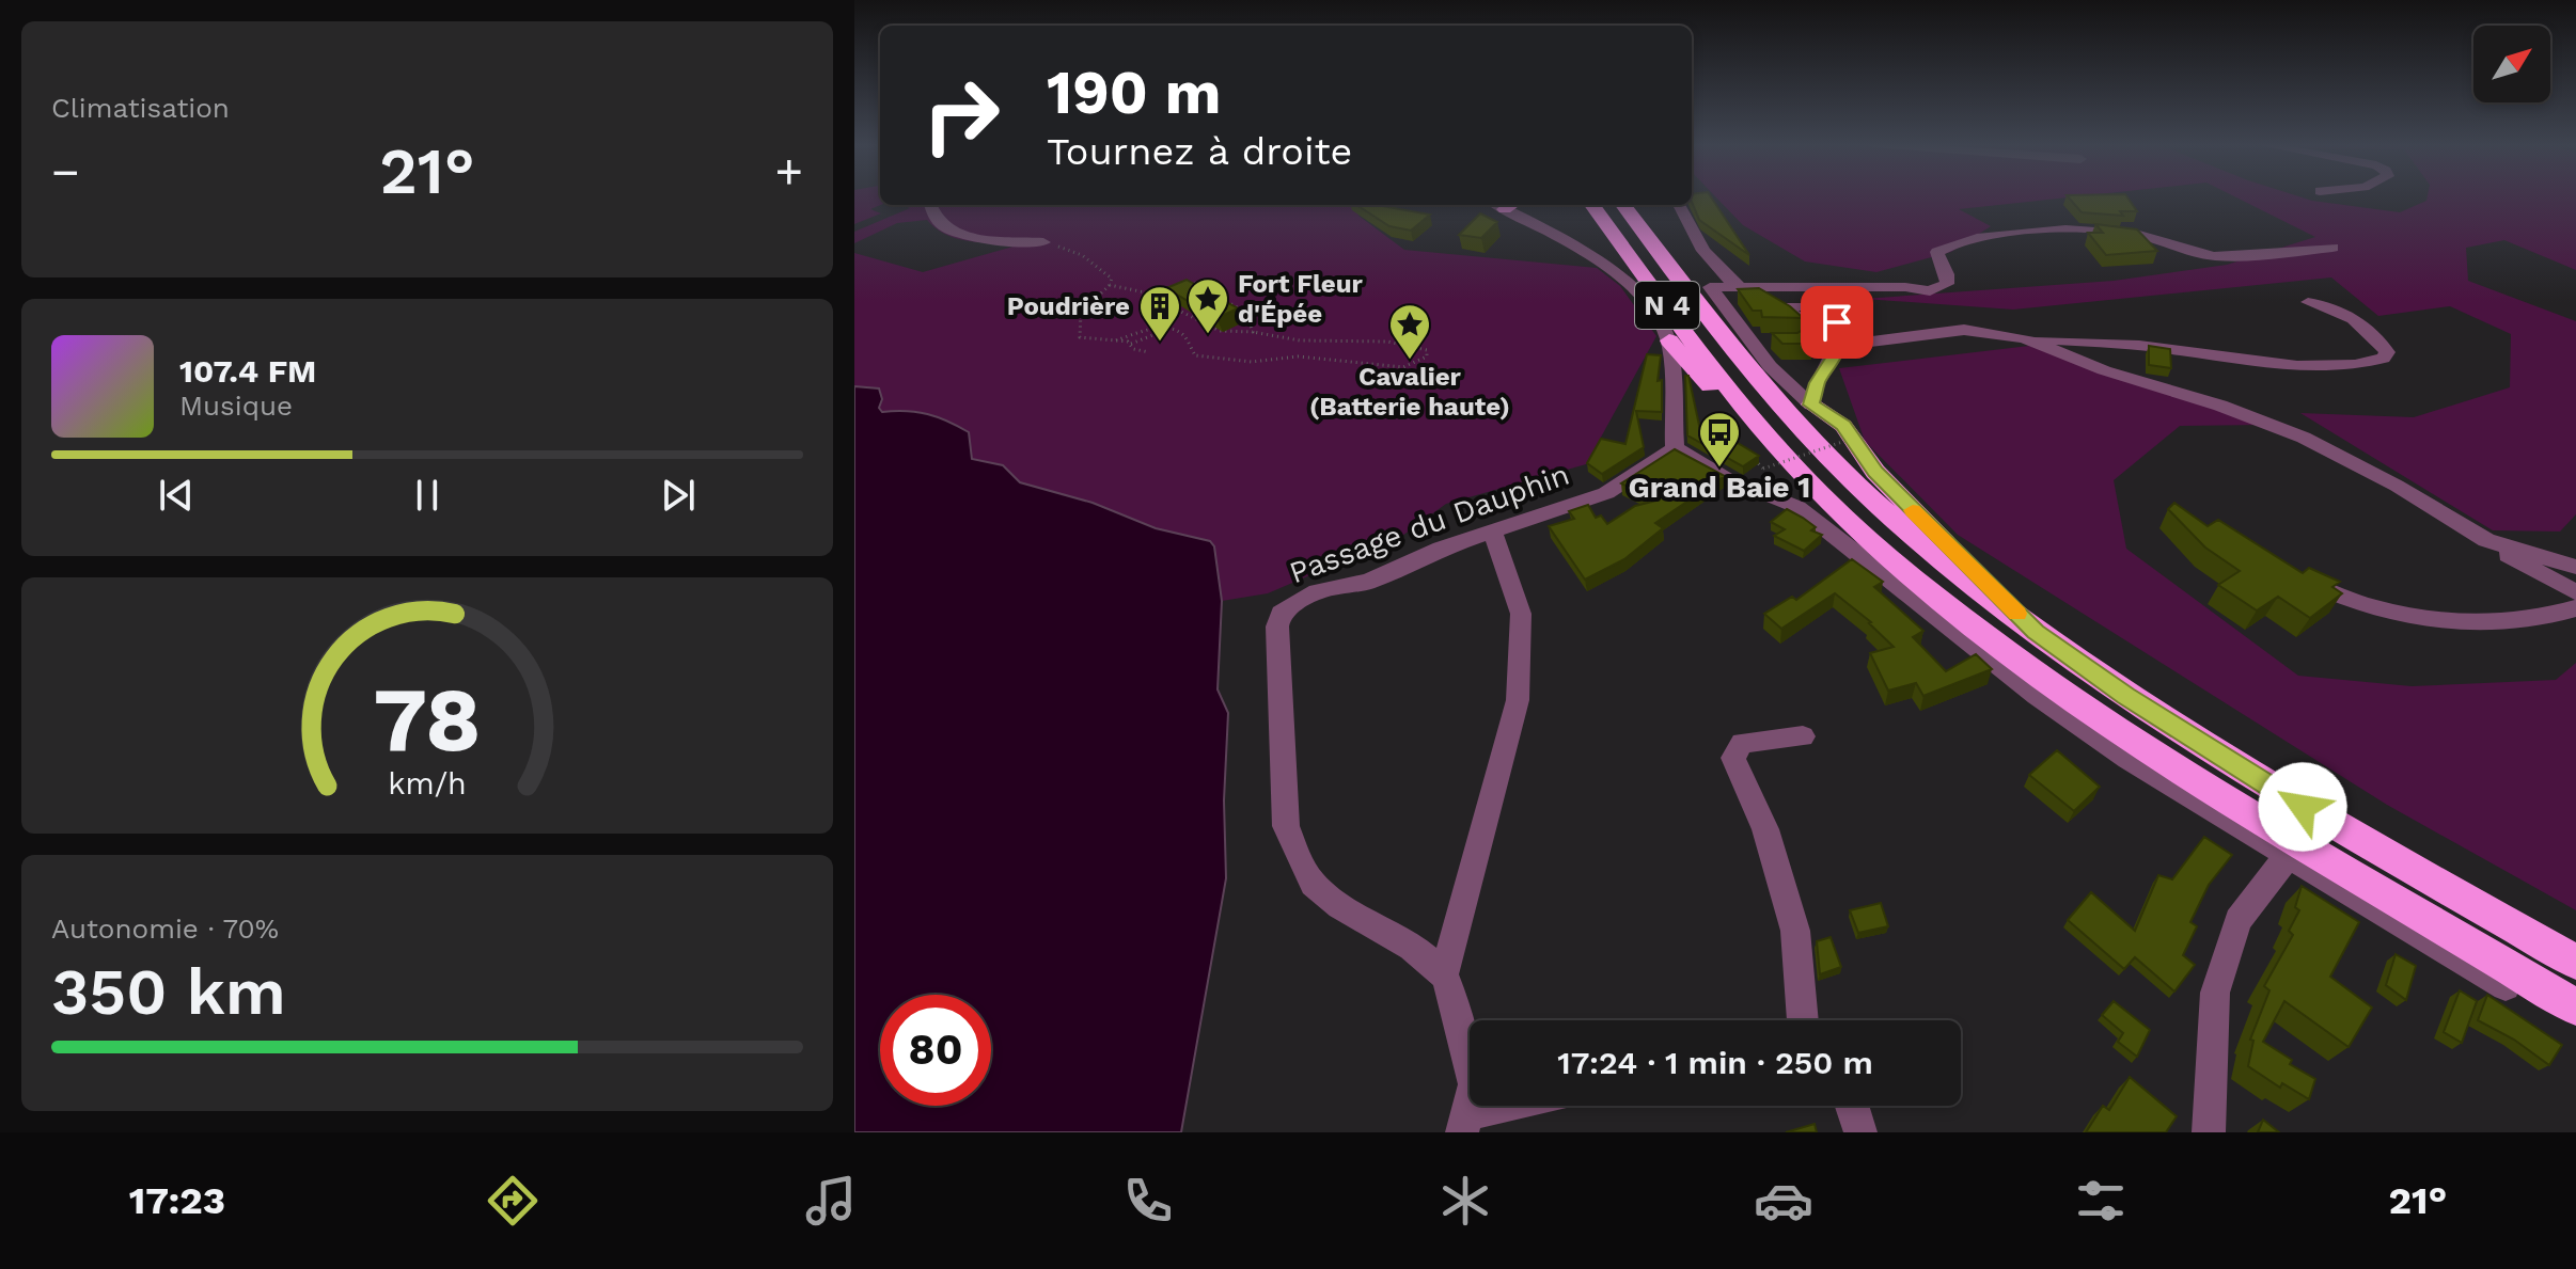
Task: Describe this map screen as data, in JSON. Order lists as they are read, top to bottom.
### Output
{
  "streets": {
    "highway": ["N 4"],
    "street": ["Passage du Dauphin"]
  },
  "places": {
    "place": ["Fort Fleur d'Épée", "Cavalier (Batterie haute)"],
    "building": ["Poudrière"],
    "bus stop": ["Grand Baie 1"]
  },
  "north": "top right",
  "page": {
    "tile": [
      "Climatisation",
      ["Autonomie · 70%", "350 km"]
    ],
    "turn": ["190 m", "Tournez à droite"],
    "heat": ["−", "21°", "+"],
    "song": ["107.4 FM", "Musique"],
    "limit": "80",
    "trip": "17:24 · 1 min · 250 m",
    "tabs": ["17:23", "21°"],
    "gauge": ["78", "km/h"]
  }
}
